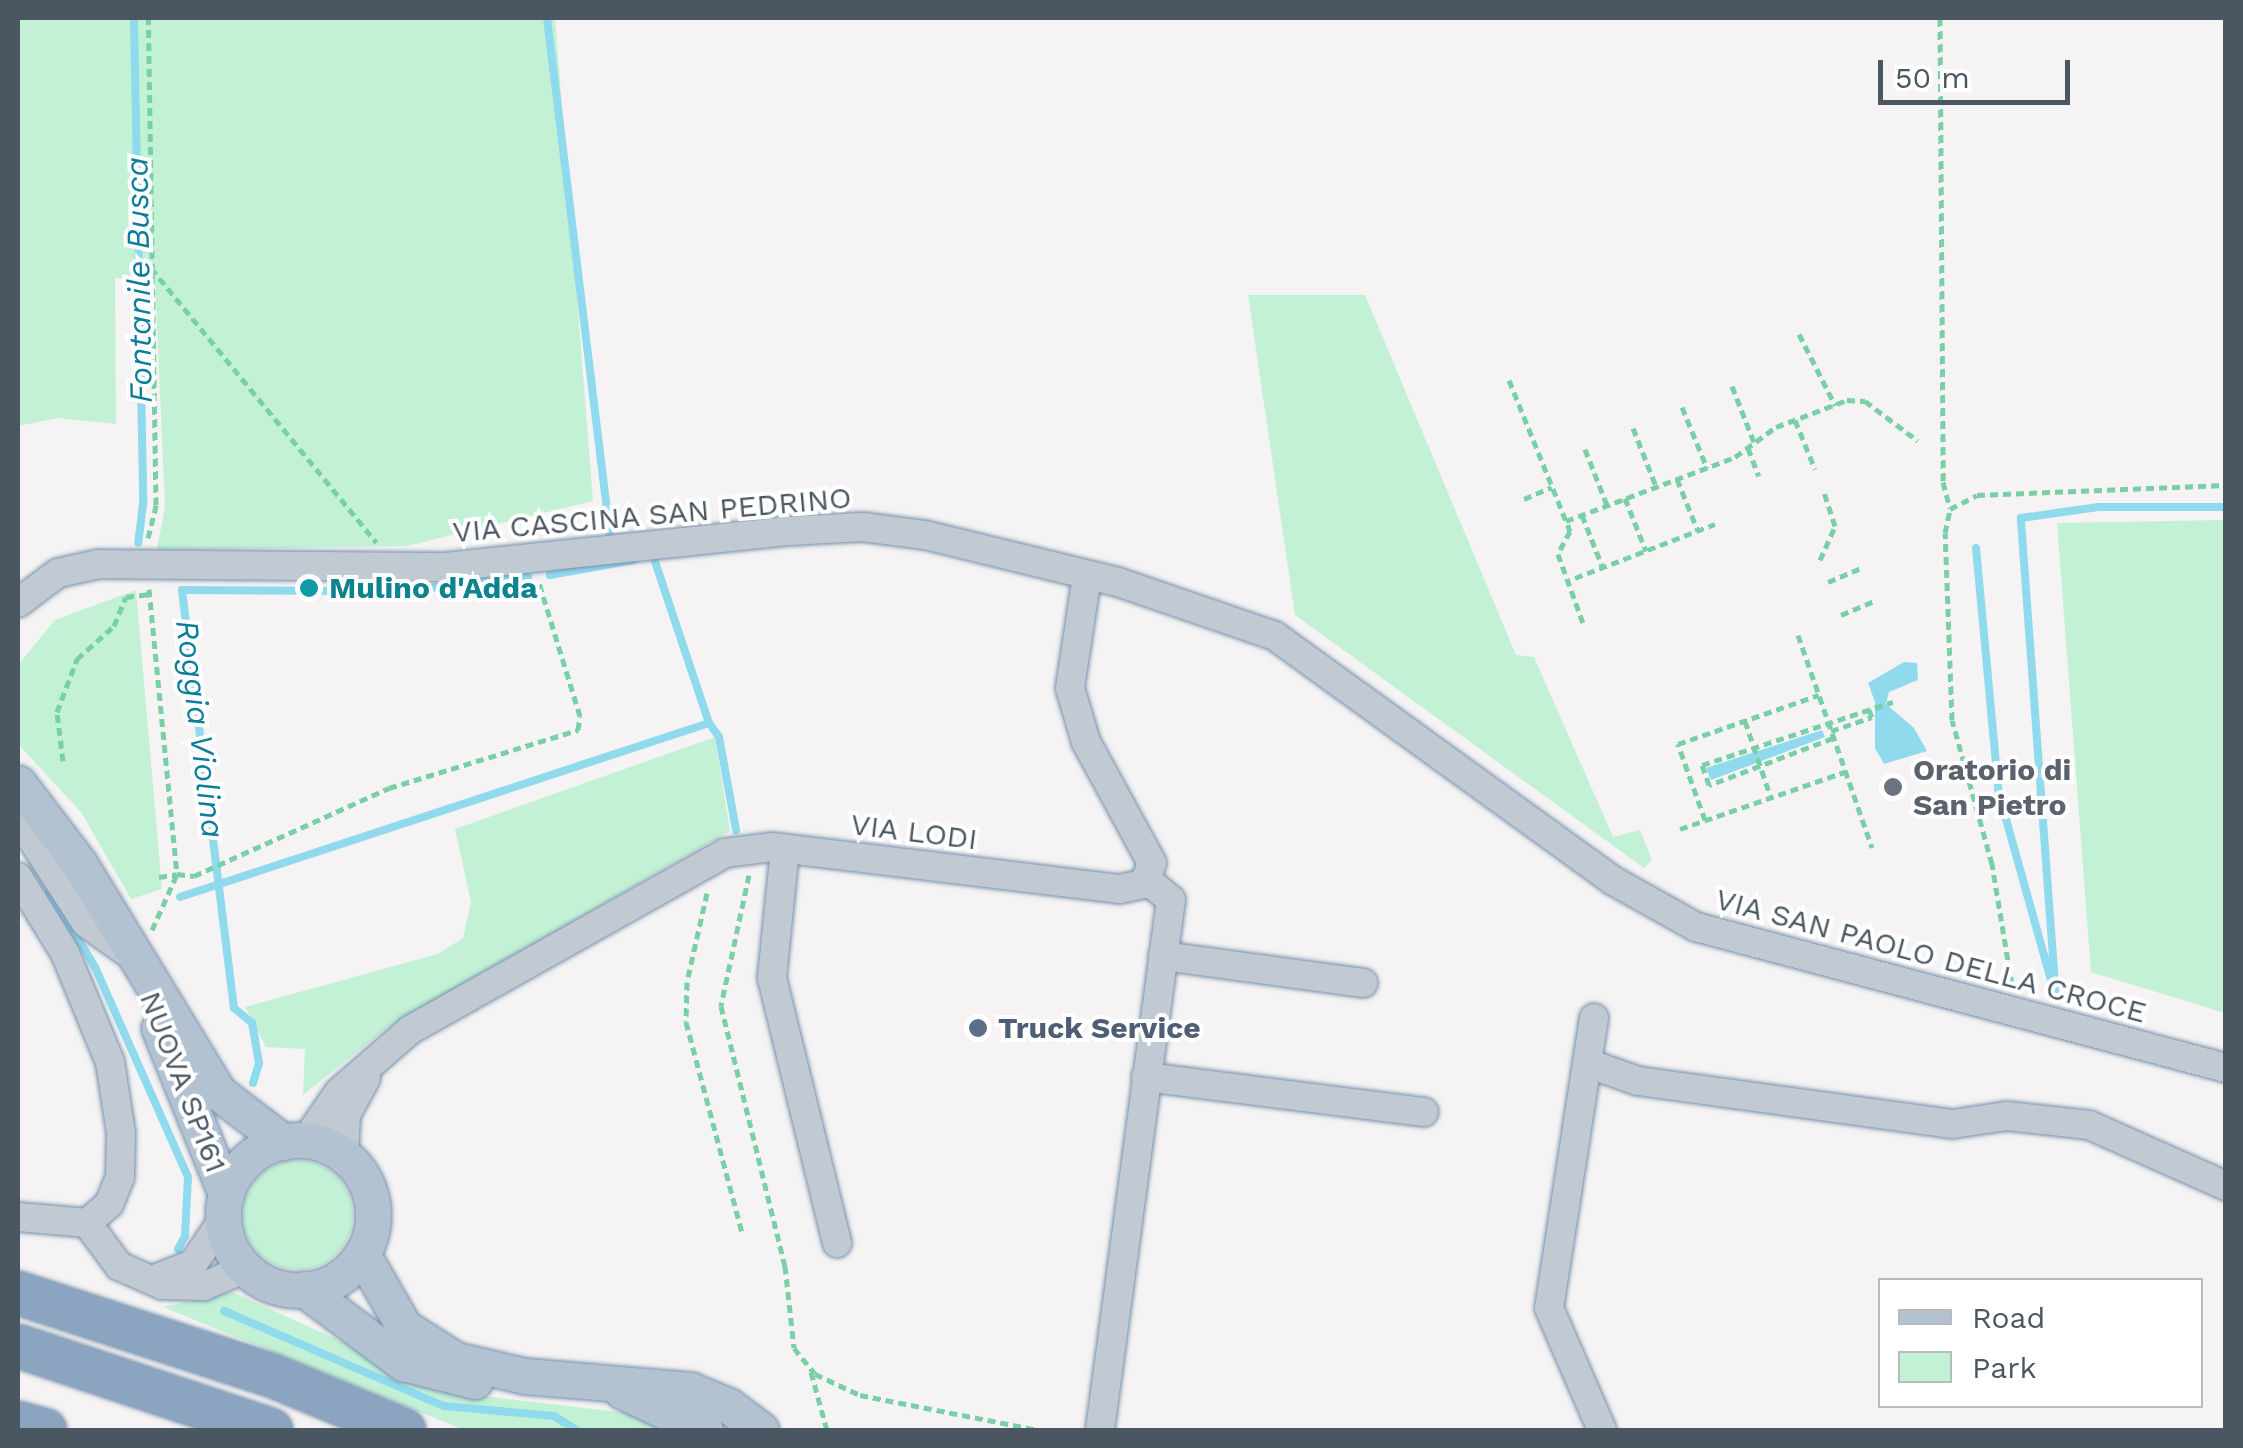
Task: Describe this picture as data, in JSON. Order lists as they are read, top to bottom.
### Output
{
  "streets": {
    "main road": ["NUOVA SP161"],
    "street": ["VIA CASCINA SAN PEDRINO", "VIA LODI", "VIA SAN PAOLO DELLA CROCE"]
  },
  "crossings": [
    ["VIA CASCINA SAN PEDRINO", "VIA SAN PAOLO DELLA CROCE"],
    ["VIA LODI", "NUOVA SP161"]
  ],
  "water": ["Fontanile Busca", "Roggia Violina"],
  "places": ["Mulino d'Adda", "Oratorio di San Pietro", "Truck Service"],
  "legend": ["Road", "Park"],
  "scale_bar": "50 m"
}
